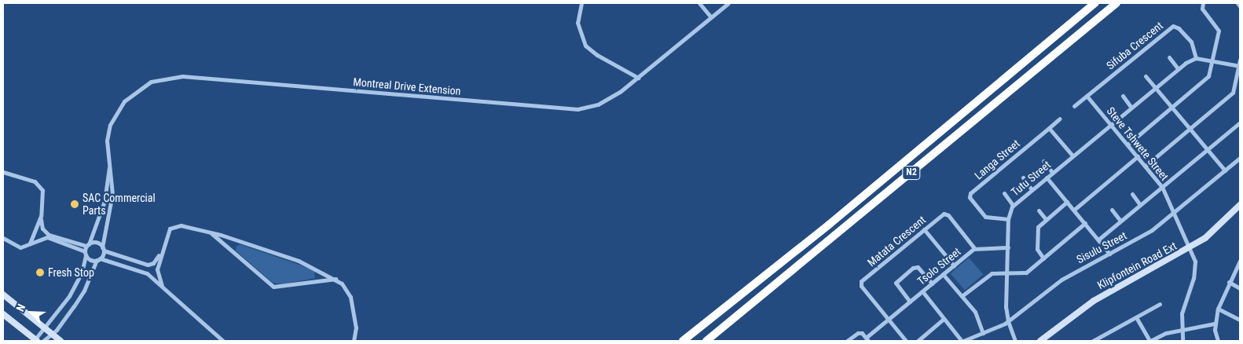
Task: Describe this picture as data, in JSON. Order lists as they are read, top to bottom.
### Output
{
  "streets": {
    "highway": ["N2"],
    "street": [
      "Sifuba Crescent",
      "Montreal Drive Extension",
      "Steve Tshwete Street",
      "Langa Street",
      "Tutu Street",
      "Matata Crescent",
      "Sisulu Street",
      "Klipfontein Road Ext",
      "Tsolo Street"
    ]
  },
  "crossings": [
    ["Sifuba Crescent", "Steve Tshwete Street"],
    ["Sifuba Crescent", "Tutu Street"],
    ["Steve Tshwete Street", "Tutu Street"],
    ["Steve Tshwete Street", "Sisulu Street"],
    ["Steve Tshwete Street", "Klipfontein Road Ext"],
    ["Langa Street", "Tutu Street"],
    ["Tutu Street", "Sisulu Street"],
    ["Tutu Street", "Tsolo Street"],
    ["Matata Crescent", "Tsolo Street"]
  ],
  "places": ["SAC Commercial Parts", "Fresh Stop"],
  "north": "top left"
}
